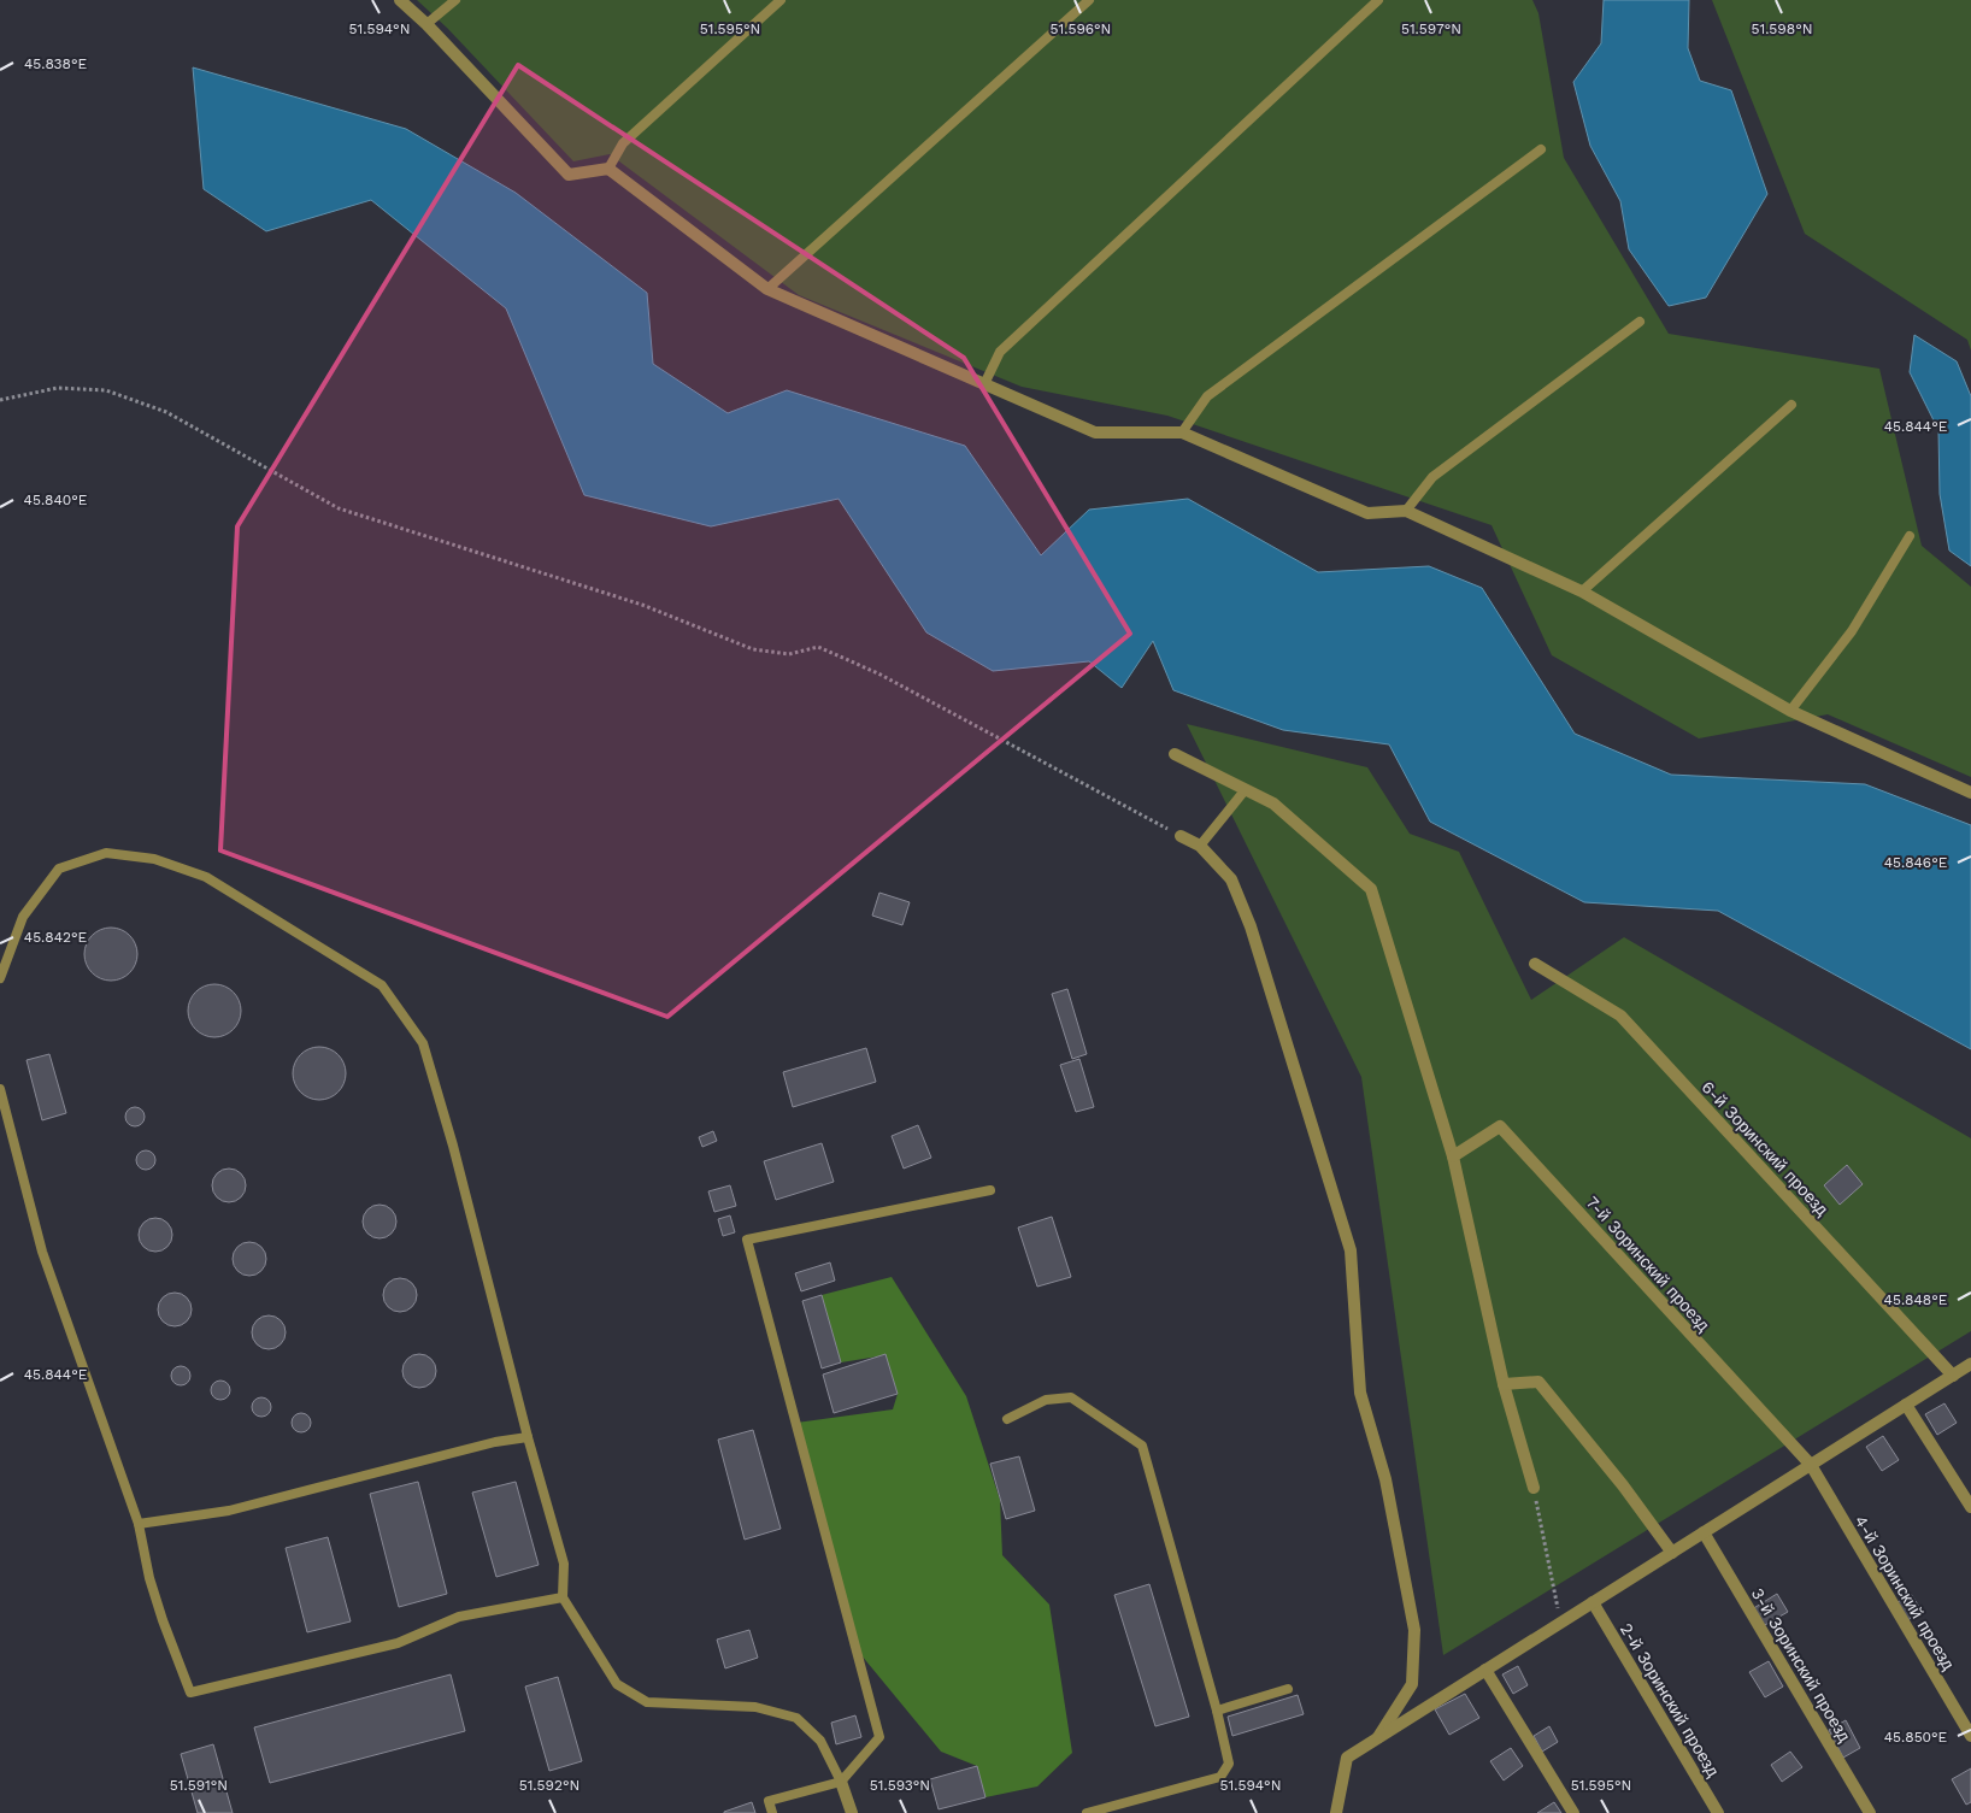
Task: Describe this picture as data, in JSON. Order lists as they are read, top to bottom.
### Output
{
  "streets": {
    "street": [
      "6-й Зоринский проезд",
      "7-й Зоринский проезд",
      "4-й Зоринский проезд",
      "3-й Зоринский проезд",
      "2-й Зоринский проезд"
    ]
  },
  "crossings": [
    ["7-й Зоринский проезд", "4-й Зоринский проезд"]
  ],
  "coordinates": [
    "51.598°N",
    "51.594°N",
    "51.595°N",
    "51.596°N",
    "51.597°N",
    "45.838°E",
    "45.844°E",
    "45.840°E",
    "45.846°E",
    "45.842°E",
    "45.848°E",
    "45.850°E",
    "51.591°N",
    "51.592°N",
    "51.593°N"
  ]
}
